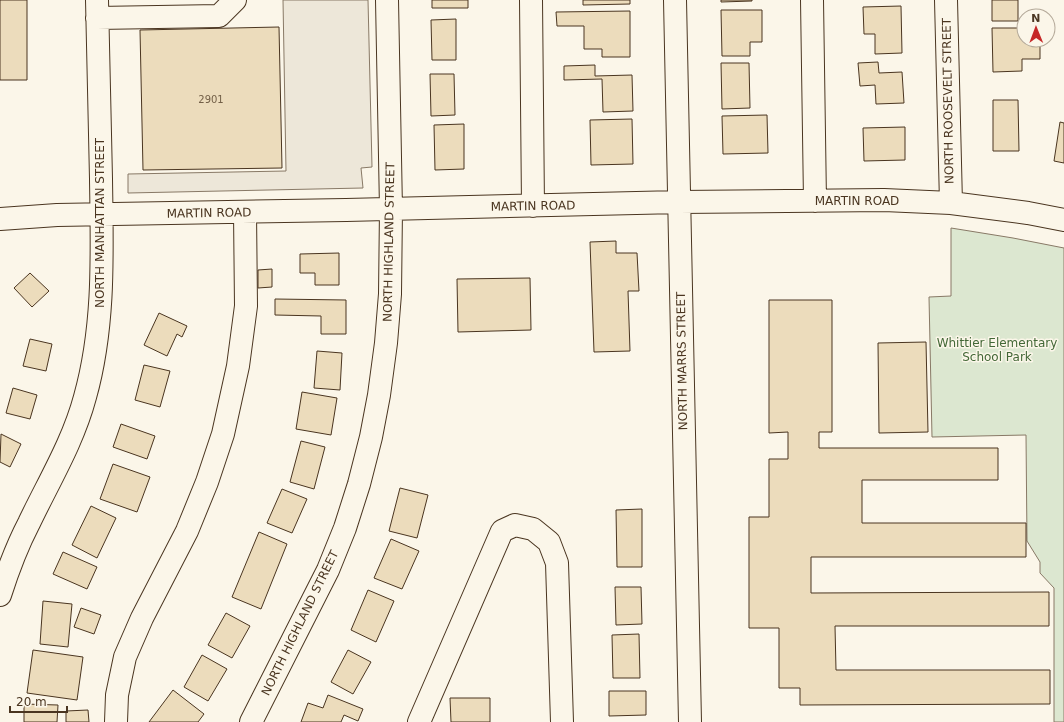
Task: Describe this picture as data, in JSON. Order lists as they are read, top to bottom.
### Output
{
  "streets": {
    "street": [
      "NORTH ROOSEVELT STREET",
      "MARTIN ROAD",
      "NORTH MANHATTAN STREET",
      "NORTH HIGHLAND STREET",
      "NORTH MARRS STREET"
    ]
  },
  "crossings": [
    ["NORTH ROOSEVELT STREET", "MARTIN ROAD"],
    ["MARTIN ROAD", "NORTH MANHATTAN STREET"],
    ["MARTIN ROAD", "NORTH HIGHLAND STREET"],
    ["MARTIN ROAD", "NORTH MARRS STREET"]
  ],
  "parks": ["Whittier Elementary School Park"],
  "house_numbers": ["2901"],
  "scale_bar": "20 m",
  "north": "top"
}
